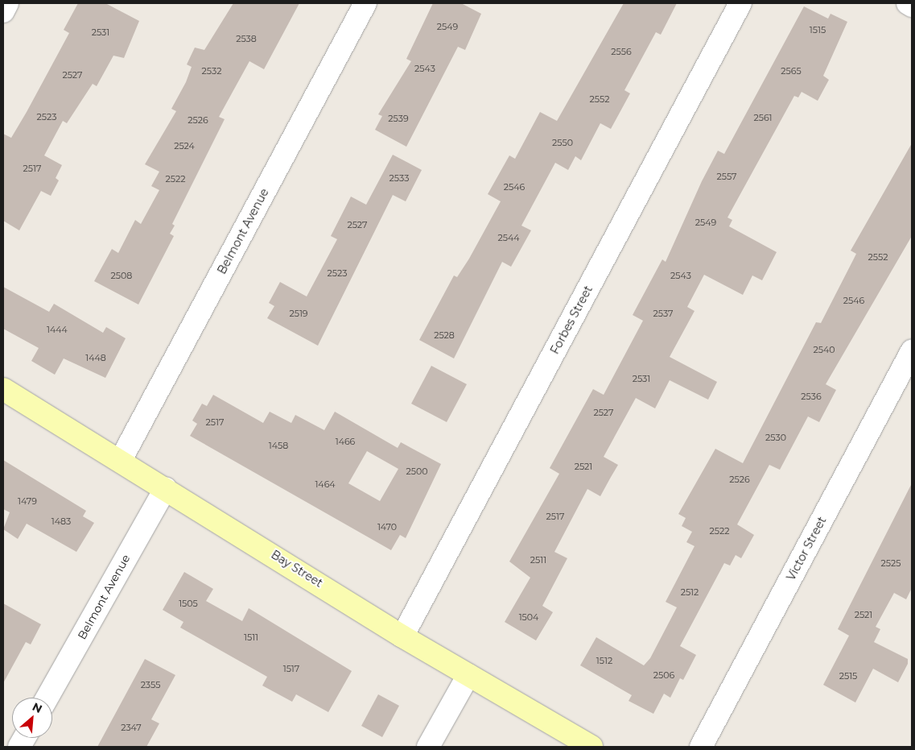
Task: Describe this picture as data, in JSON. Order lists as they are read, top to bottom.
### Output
{
  "streets": {
    "main road": ["Bay Street"],
    "street": ["Belmont Avenue", "Forbes Street", "Victor Street"]
  },
  "crossings": [
    ["Belmont Avenue", "Bay Street"],
    ["Forbes Street", "Bay Street"]
  ],
  "house_numbers": [
    "2549",
    "1515",
    "2531",
    "2538",
    "2556",
    "2543",
    "2532",
    "2565",
    "2527",
    "2552",
    "2523",
    "2561",
    "2539",
    "2526",
    "2550",
    "2524",
    "2517",
    "2557",
    "2533",
    "2522",
    "2546",
    "2549",
    "2527",
    "2544",
    "2552",
    "2523",
    "2508",
    "2543",
    "2546",
    "2519",
    "2537",
    "1444",
    "2528",
    "2540",
    "1448",
    "2531",
    "2536",
    "2527",
    "2517",
    "2530",
    "1466",
    "1458",
    "2521",
    "2500",
    "2526",
    "1464",
    "1479",
    "2517",
    "1483",
    "1470",
    "2522",
    "2511",
    "2525",
    "2512",
    "1505",
    "2521",
    "1504",
    "1511",
    "1512",
    "1517",
    "2506",
    "2515",
    "2355",
    "2347"
  ],
  "north": "top right"
}
